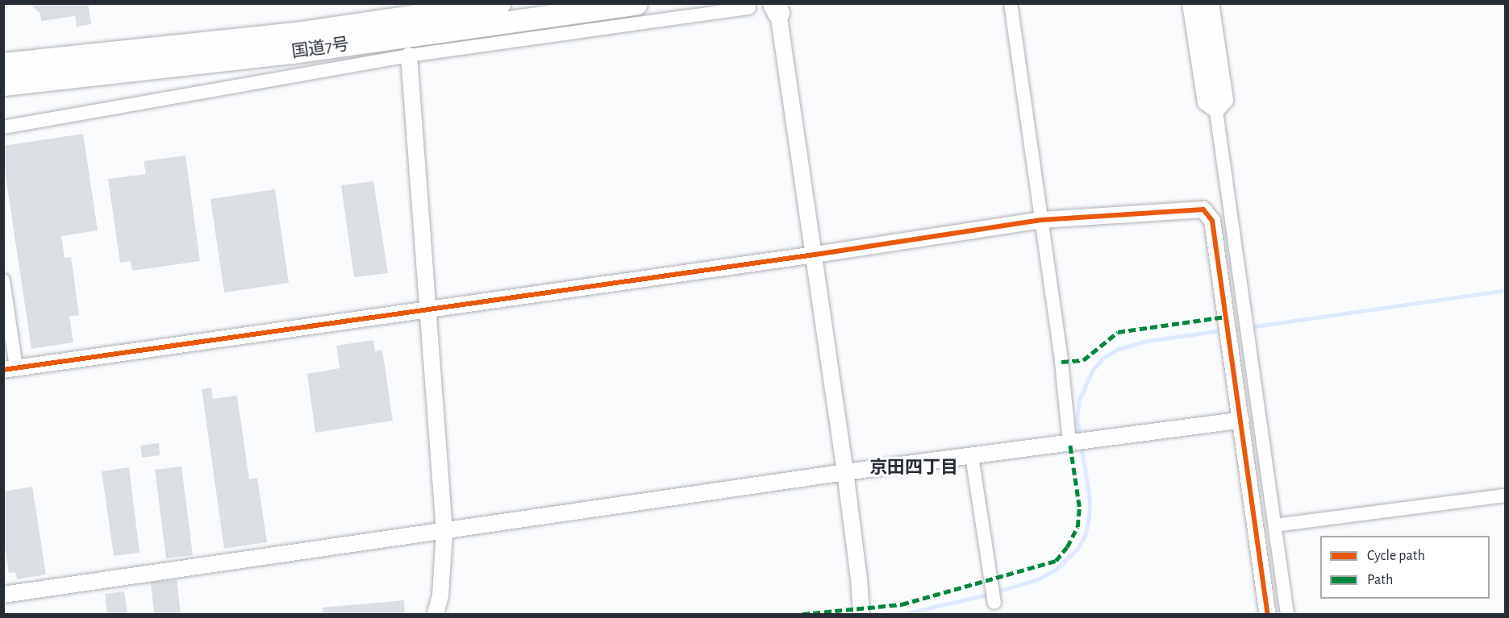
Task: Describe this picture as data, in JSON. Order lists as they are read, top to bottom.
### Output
{
  "streets": {
    "highway": ["国道7号"]
  },
  "districts": ["京田四丁目"],
  "legend": ["Cycle path", "Path"]
}
